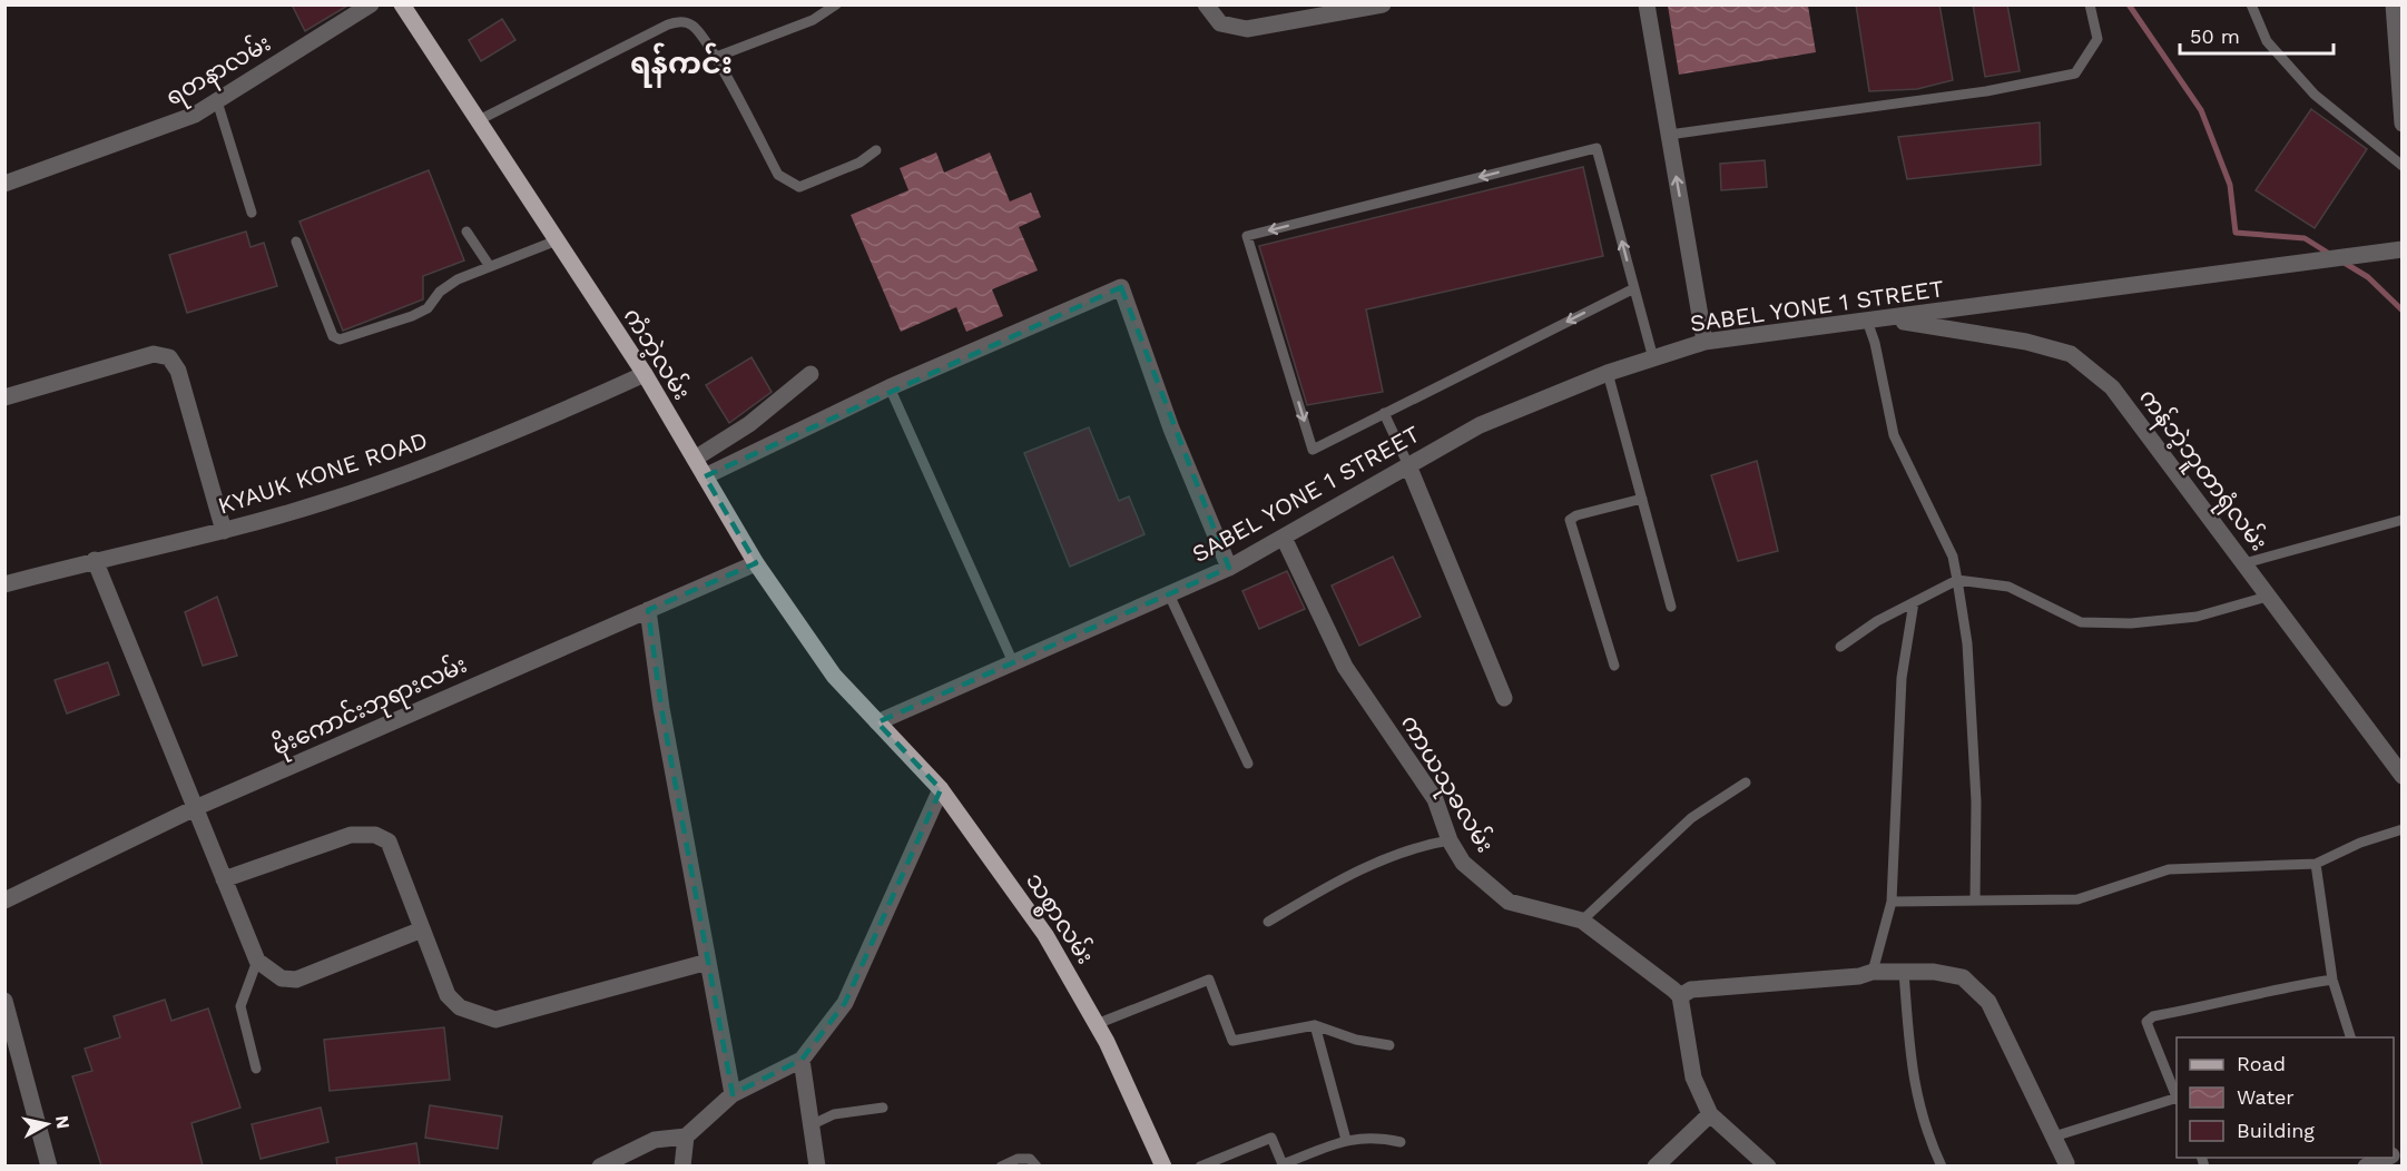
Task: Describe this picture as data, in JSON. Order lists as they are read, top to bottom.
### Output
{
  "streets": {
    "main road": ["ကံဘဲ့လမ်း", "သစ္စာလမ်း"],
    "street": [
      "ရတနာလမ်း",
      "SABEL YONE 1 STREET",
      "ကန်ဘဲ့ဘူတာရုံလမ်း",
      "KYAUK KONE ROAD",
      "မိုးကောင်းဘုရားလမ်း",
      "ကာယသုခလမ်း"
    ]
  },
  "crossings": [
    ["SABEL YONE 1 STREET", "ကံဘဲ့လမ်း"],
    ["SABEL YONE 1 STREET", "ကန်ဘဲ့ဘူတာရုံလမ်း"],
    ["SABEL YONE 1 STREET", "ကာယသုခလမ်း"],
    ["SABEL YONE 1 STREET", "သစ္စာလမ်း"],
    ["ကံဘဲ့လမ်း", "KYAUK KONE ROAD"],
    ["ကံဘဲ့လမ်း", "မိုးကောင်းဘုရားလမ်း"],
    ["ကံဘဲ့လမ်း", "သစ္စာလမ်း"]
  ],
  "districts": ["ရန်ကင်း"],
  "legend": ["Road", "Water", "Building"],
  "scale_bar": "50 m",
  "north": "right"
}
